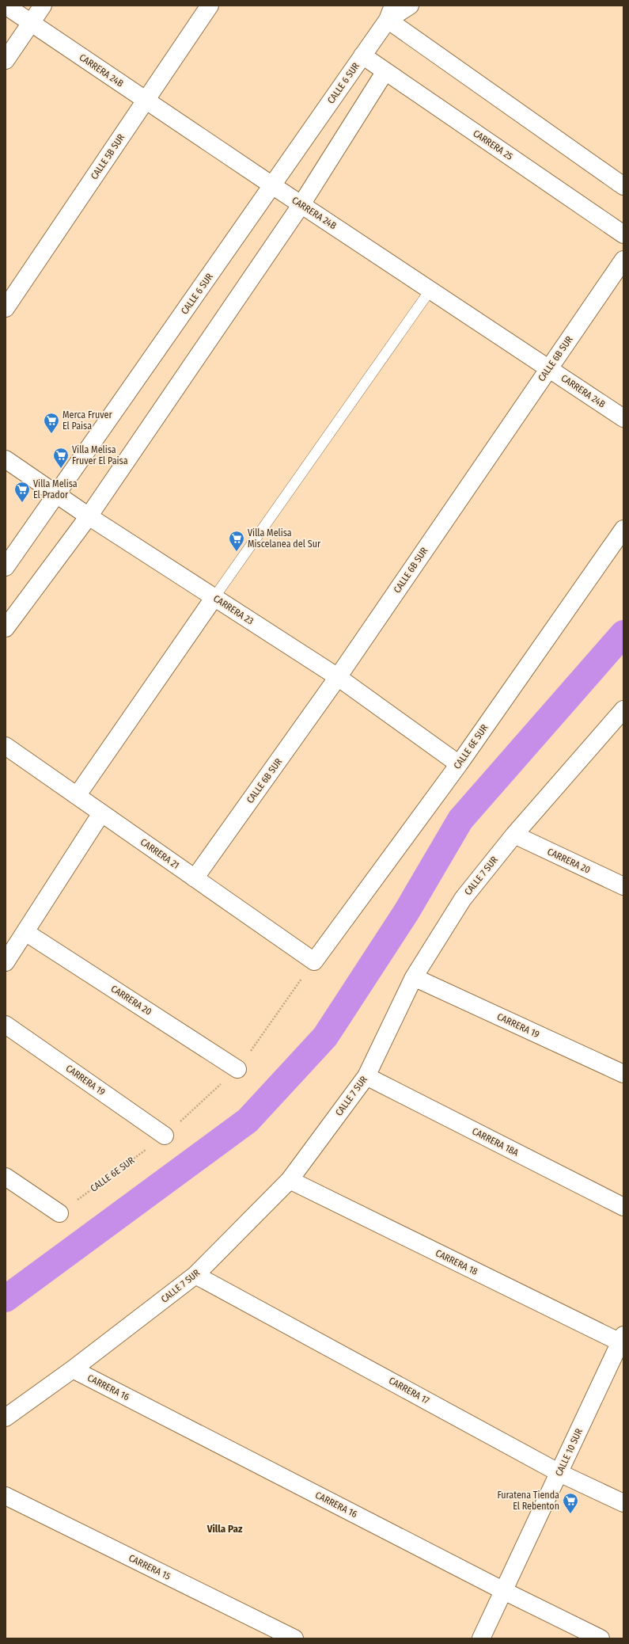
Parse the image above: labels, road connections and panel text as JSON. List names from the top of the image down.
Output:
{
  "streets": {
    "street": [
      "CARRERA 24B",
      "CALLE 6 SUR",
      "CARRERA 25",
      "CALLE 5B SUR",
      "CALLE 6B SUR",
      "CARRERA 23",
      "CALLE 6E SUR",
      "CARRERA 21",
      "CARRERA 20",
      "CALLE 7 SUR",
      "CARRERA 19",
      "CARRERA 18A",
      "CARRERA 18",
      "CARRERA 16",
      "CARRERA 17",
      "CALLE 10 SUR",
      "CARRERA 15"
    ]
  },
  "crossings": [
    ["CARRERA 24B", "CALLE 6 SUR"],
    ["CARRERA 24B", "CALLE 5B SUR"],
    ["CARRERA 24B", "CALLE 6B SUR"],
    ["CALLE 6 SUR", "CARRERA 25"],
    ["CALLE 6 SUR", "CARRERA 23"],
    ["CALLE 6B SUR", "CARRERA 23"],
    ["CALLE 6B SUR", "CARRERA 21"],
    ["CARRERA 23", "CALLE 6E SUR"],
    ["CALLE 6E SUR", "CARRERA 21"],
    ["CALLE 6E SUR", "CARRERA 19"],
    ["CARRERA 20", "CALLE 7 SUR"],
    ["CALLE 7 SUR", "CARRERA 19"],
    ["CALLE 7 SUR", "CARRERA 18A"],
    ["CALLE 7 SUR", "CARRERA 18"],
    ["CALLE 7 SUR", "CARRERA 16"],
    ["CALLE 7 SUR", "CARRERA 17"],
    ["CARRERA 18", "CALLE 10 SUR"],
    ["CARRERA 16", "CALLE 10 SUR"],
    ["CARRERA 17", "CALLE 10 SUR"]
  ],
  "districts": ["Villa Paz"],
  "places": {
    "supermarket": [
      "Merca Fruver El Paisa",
      "Villa Melisa Fruver El Paisa",
      "Villa Melisa El Prador",
      "Villa Melisa Miscelanea del Sur",
      "Furatena Tienda El Rebenton"
    ]
  }
}
